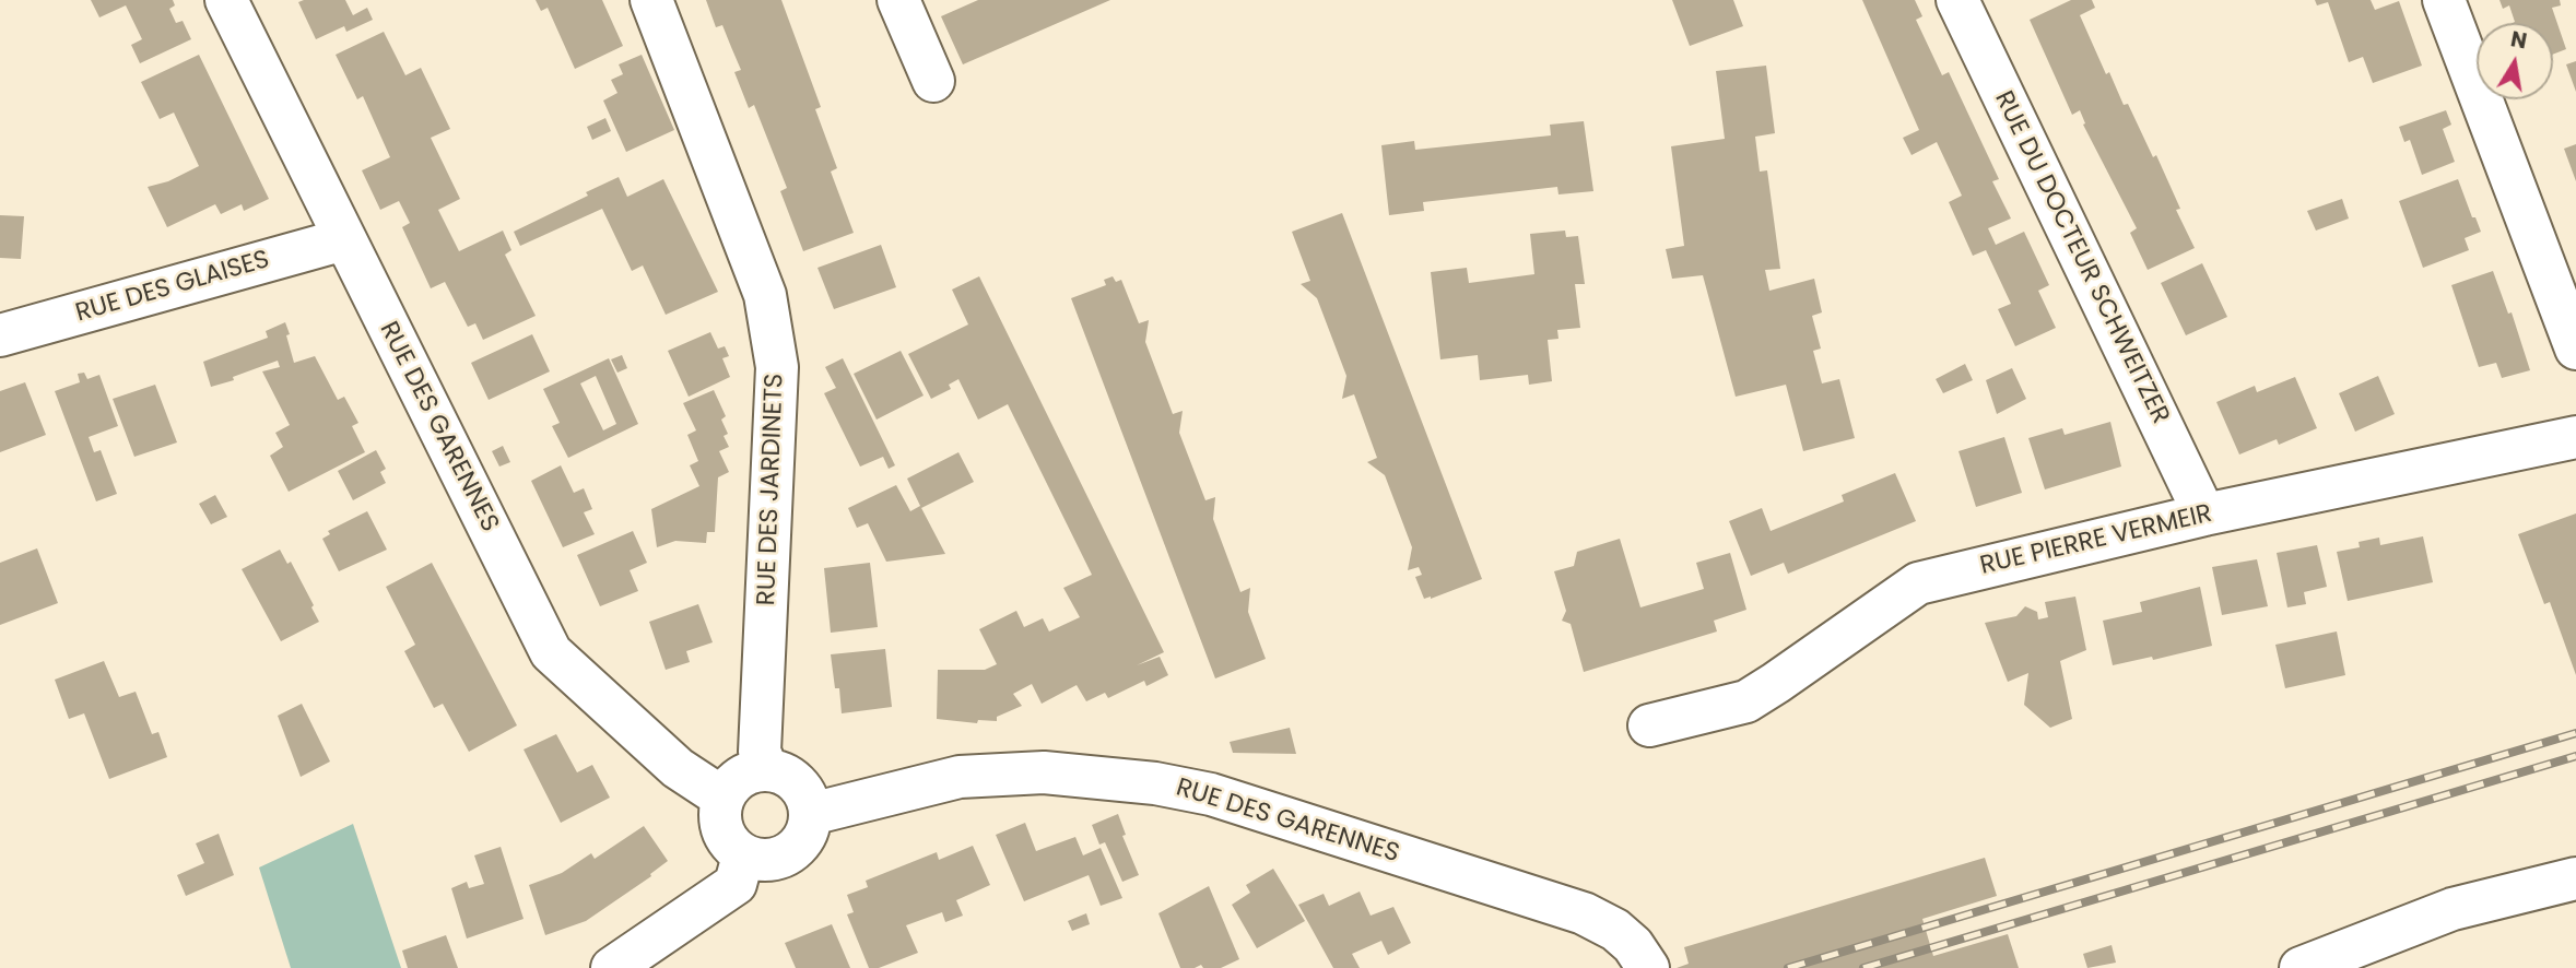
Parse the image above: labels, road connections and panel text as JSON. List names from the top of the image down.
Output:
{
  "streets": {
    "street": [
      "RUE DU DOCTEUR SCHWEITZER",
      "RUE DES GLAISES",
      "RUE DES GARENNES",
      "RUE DES JARDINETS",
      "RUE PIERRE VERMEIR"
    ]
  },
  "crossings": [
    ["RUE DU DOCTEUR SCHWEITZER", "RUE PIERRE VERMEIR"],
    ["RUE DES GLAISES", "RUE DES GARENNES"],
    ["RUE DES GARENNES", "RUE DES JARDINETS"]
  ],
  "north": "top"
}
